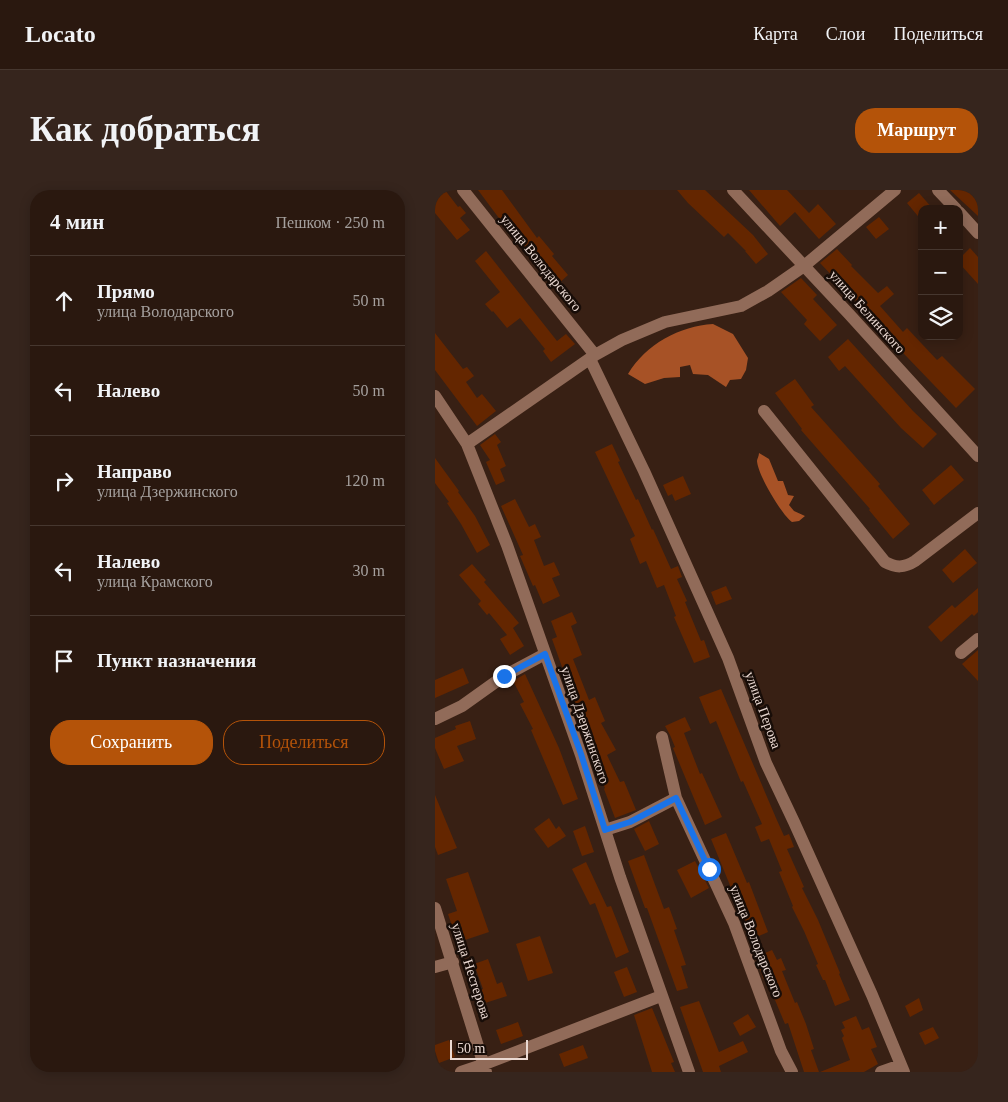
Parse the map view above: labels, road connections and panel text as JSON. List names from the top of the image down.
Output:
{
  "streets": {
    "street": [
      "улица Володарского",
      "улица Белинского",
      "улица Перова",
      "улица Дзержинского",
      "улица Нестерова"
    ]
  },
  "crossings": [
    ["улица Володарского", "улица Перова"]
  ],
  "scale_bar": "50 m",
  "page": {
    "header": "Locato",
    "nav": ["Карта", "Слои", "Поделиться"],
    "buttons": [
      "Маршрут",
      ["Сохранить", "Поделиться"]
    ],
    "title": "Как добраться",
    "heading": ["4 мин", "Пешком · 250 m"],
    "map_buttons": ["+", "−"],
    "list": [
      ["Прямо", "улица Володарского", "50 m"],
      ["Налево", "50 m"],
      ["Направо", "улица Дзержинского", "120 m"],
      ["Налево", "улица Крамского", "30 m"],
      "Пункт назначения"
    ],
    "scale": "50 m"
  }
}
